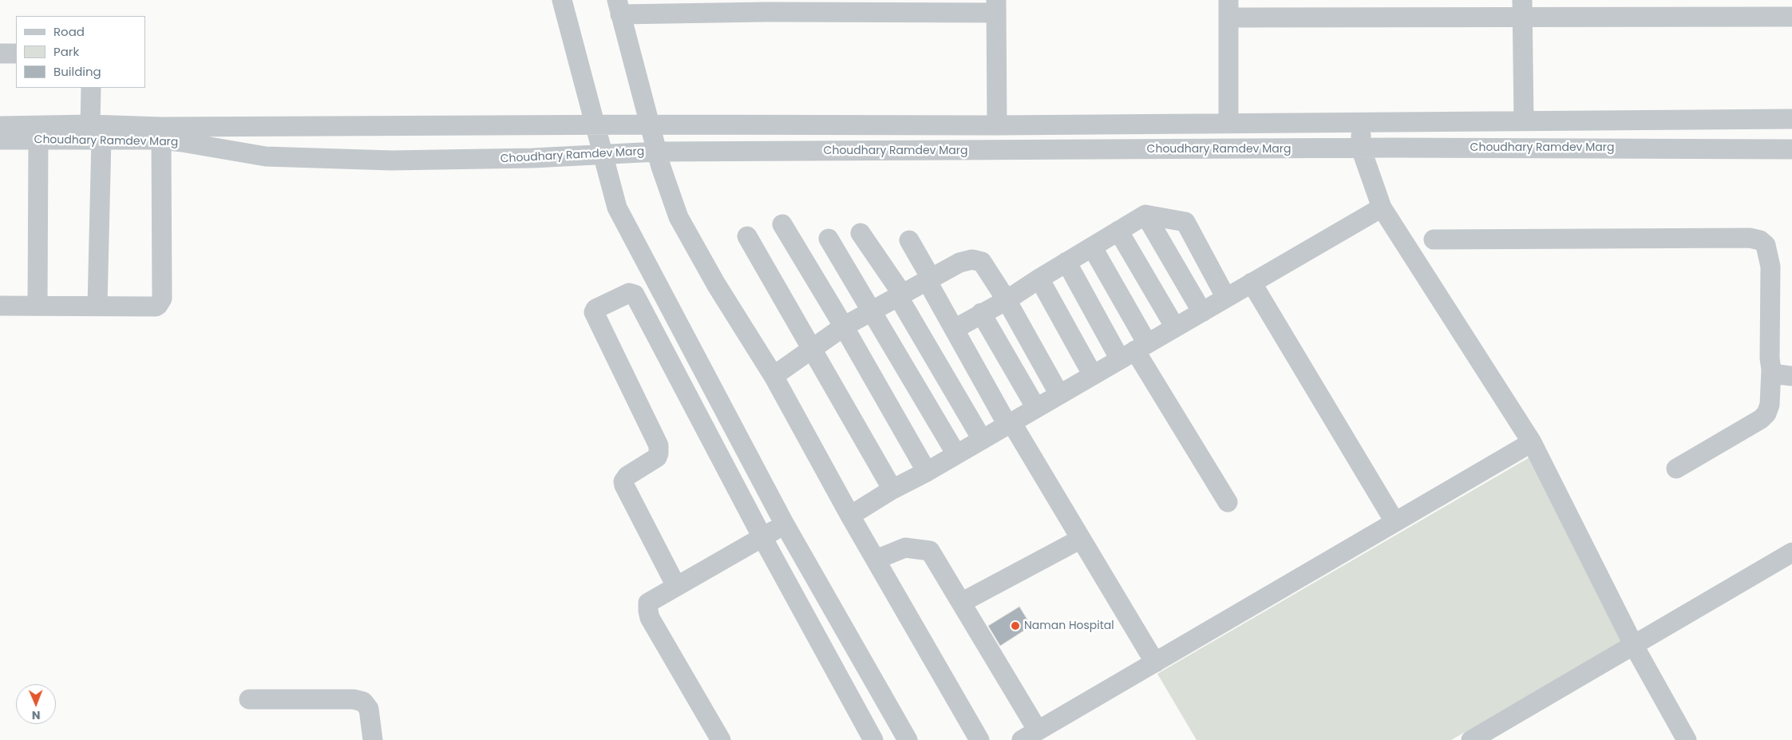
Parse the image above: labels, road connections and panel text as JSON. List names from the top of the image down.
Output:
{
  "streets": {
    "street": ["Choudhary Ramdev Marg"]
  },
  "places": ["Naman Hospital"],
  "legend": ["Road", "Park", "Building"],
  "north": "bottom"
}
